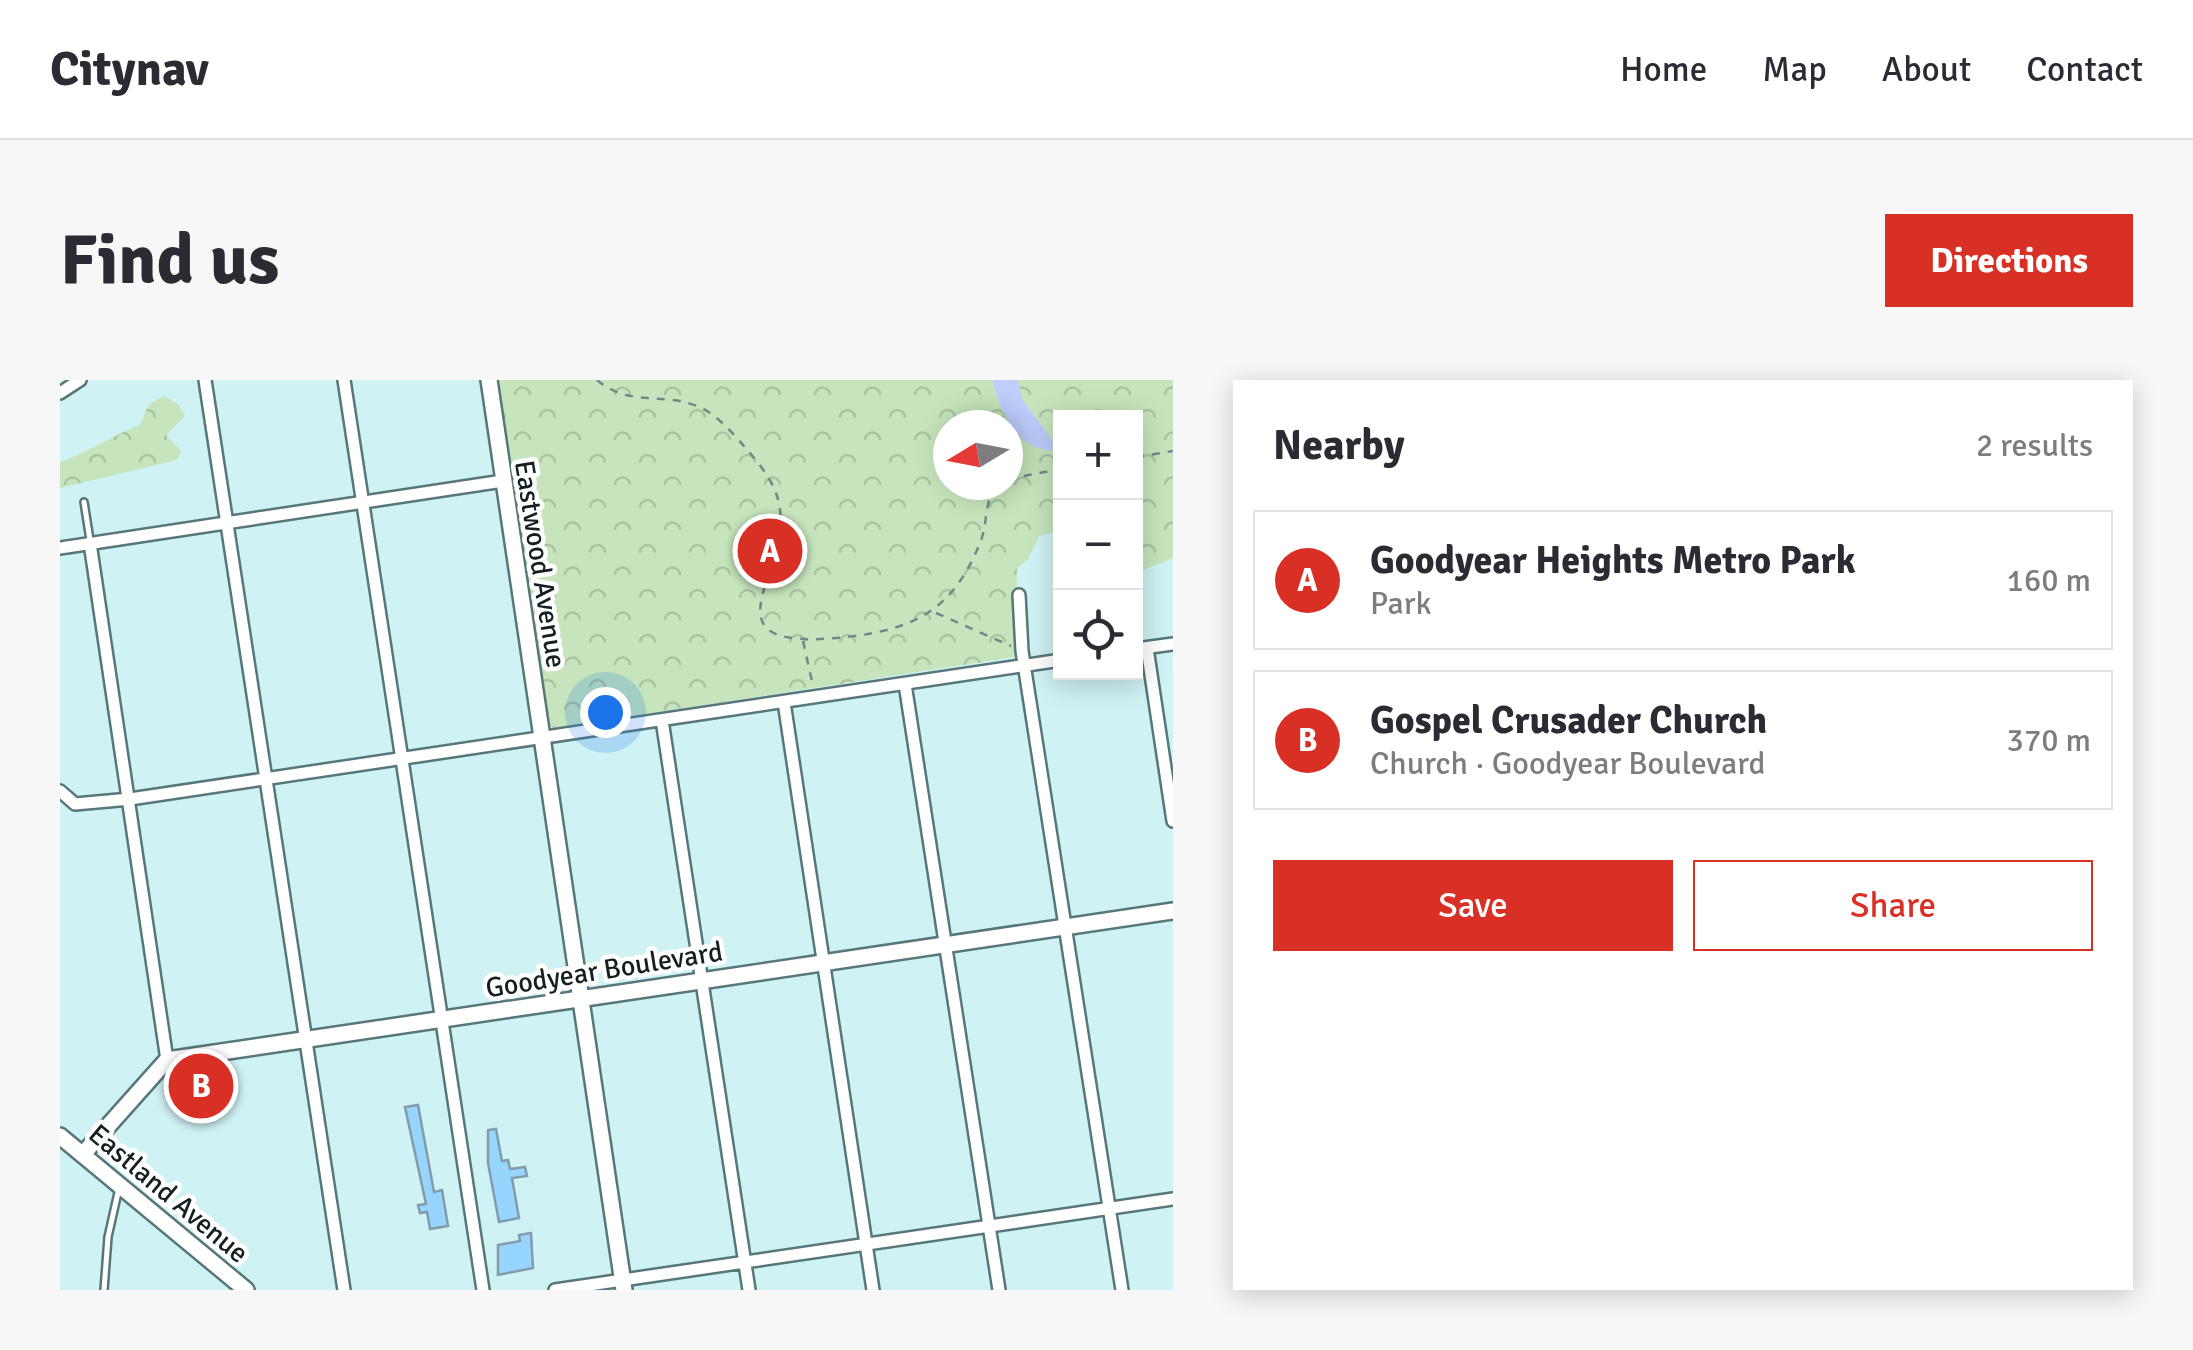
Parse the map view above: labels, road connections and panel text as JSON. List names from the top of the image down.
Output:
{
  "streets": {
    "street": ["Eastwood Avenue", "Goodyear Boulevard", "Eastland Avenue"]
  },
  "crossings": [
    ["Eastwood Avenue", "Goodyear Boulevard"]
  ],
  "north": "left",
  "page": {
    "header": "Citynav",
    "nav": [
      "Home",
      "Map",
      "About",
      "Contact"
    ],
    "buttons": [
      "Directions",
      ["Save", "Share"]
    ],
    "title": "Find us",
    "heading": ["Nearby", "2 results"],
    "map_buttons": ["+", "−"],
    "list": [
      {
        "mark": "A",
        "name": "Goodyear Heights Metro Park",
        "note": "Park",
        "value": "160 m"
      },
      {
        "mark": "B",
        "name": "Gospel Crusader Church",
        "note": "Church · Goodyear Boulevard",
        "value": "370 m"
      }
    ],
    "pins": ["A", "B"]
  }
}
